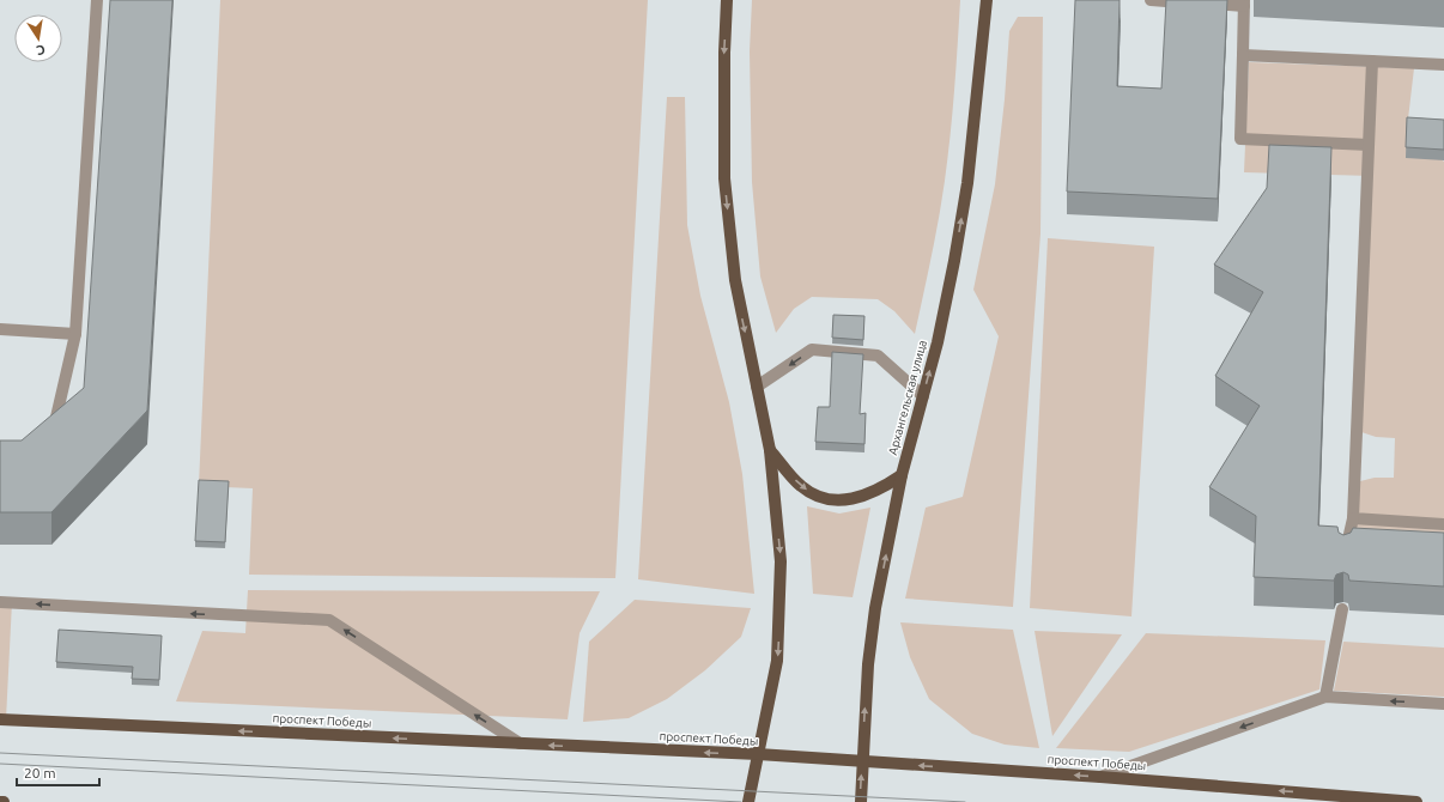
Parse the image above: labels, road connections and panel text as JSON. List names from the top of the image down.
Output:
{
  "streets": {
    "main road": ["Архангельская улица", "проспект Победы"]
  },
  "crossings": [
    ["Архангельская улица", "проспект Победы"]
  ],
  "one_way": ["проспект Победы"],
  "scale_bar": "20 m",
  "north": "bottom"
}
